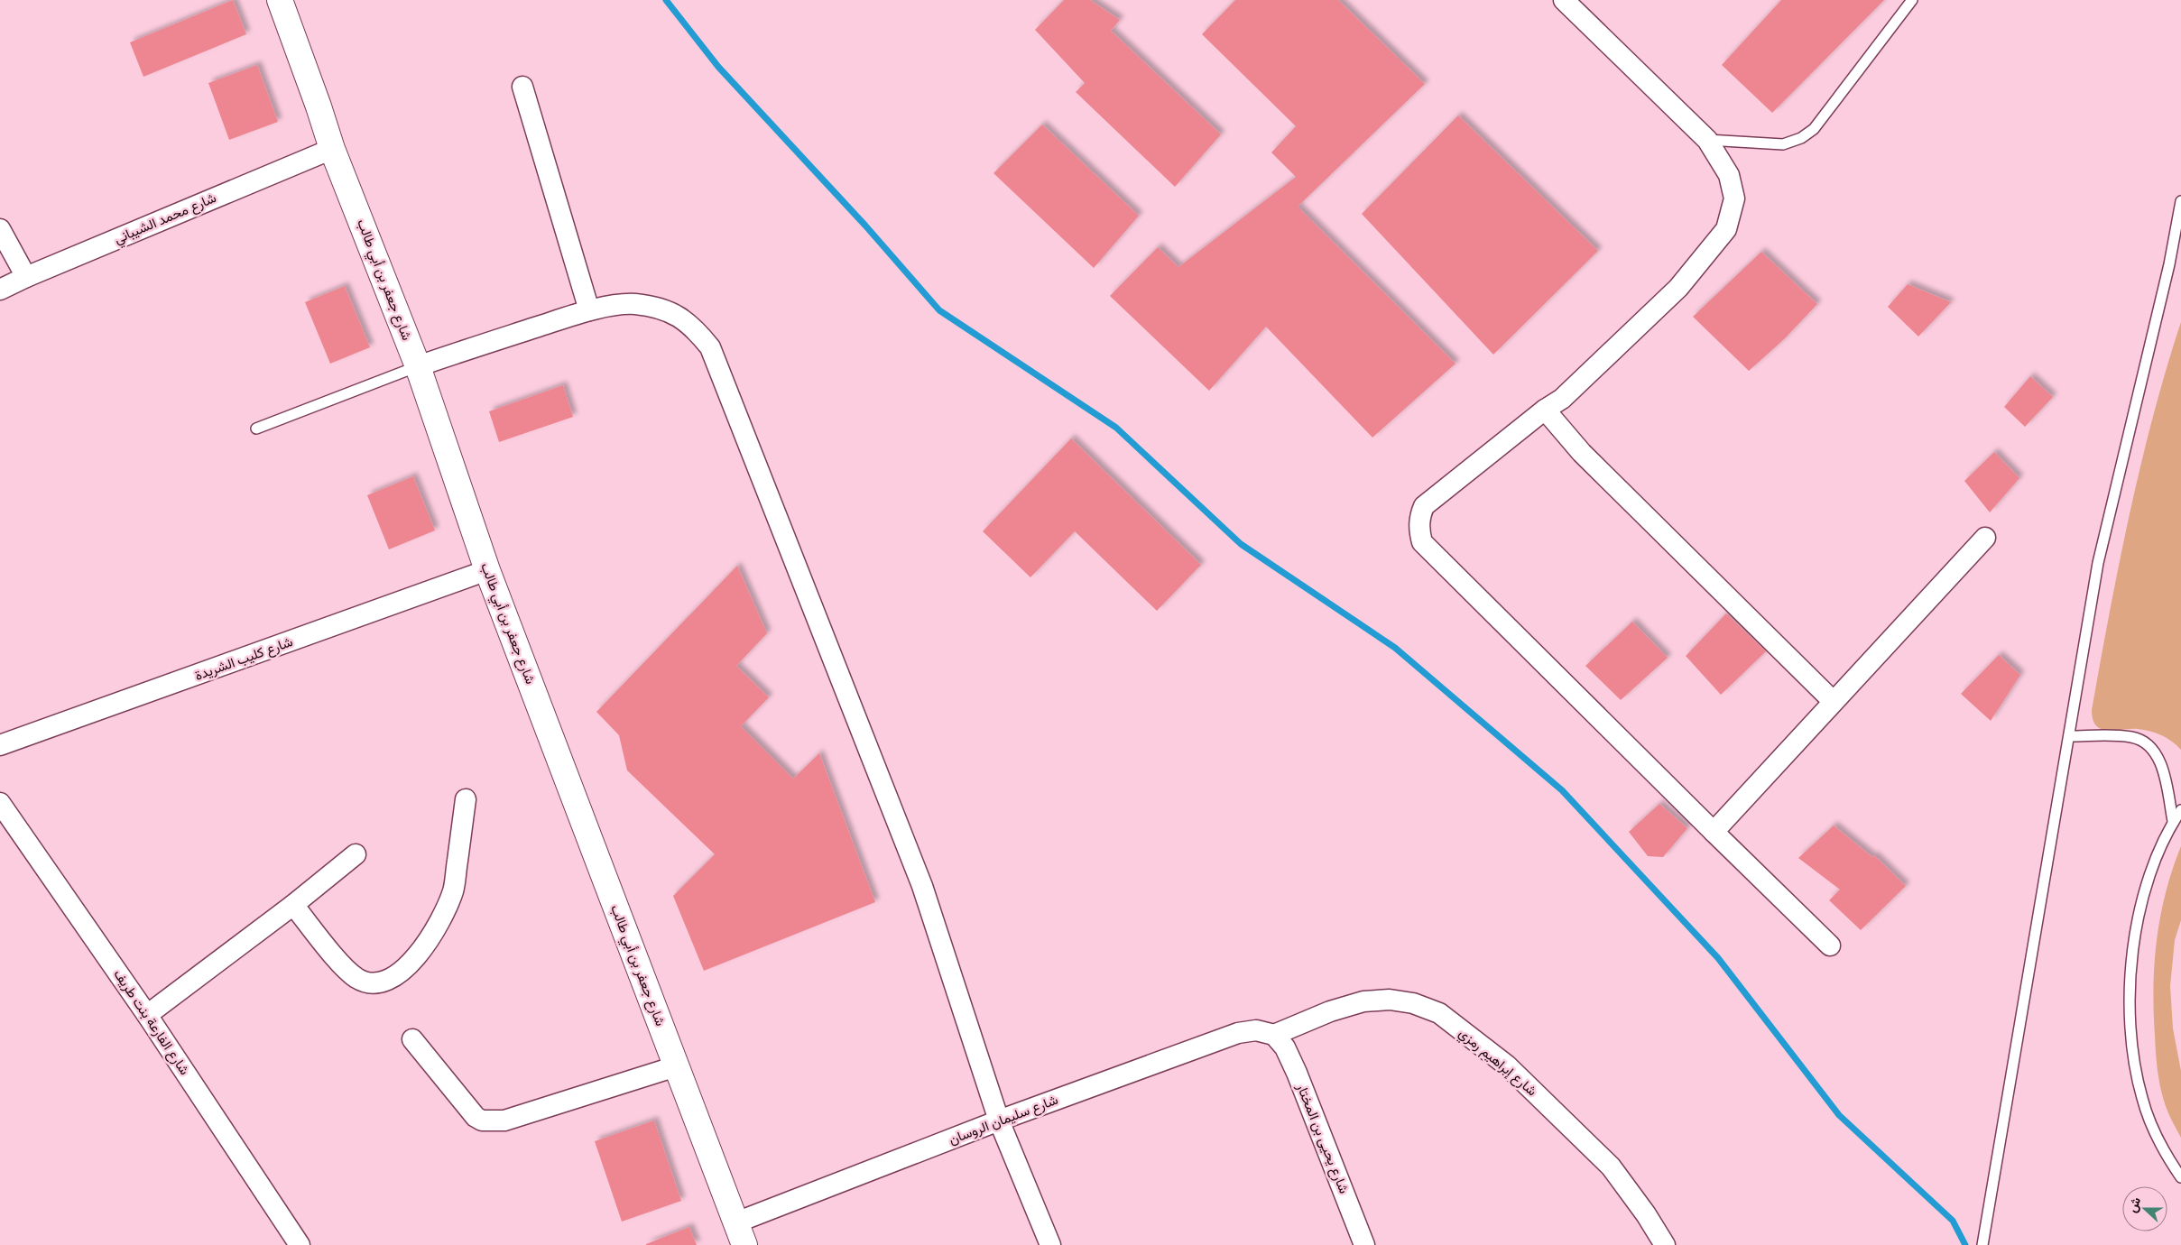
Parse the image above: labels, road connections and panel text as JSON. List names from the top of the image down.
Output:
{
  "streets": {
    "street": [
      "شارع محمد الشيباني",
      "شارع جعفر بن أبي طالب",
      "شارع كليب الشريدة",
      "شارع الفارعة بنت طريف",
      "شارع إبراهيم رمزي",
      "شارع سليمان الروسان",
      "شارع يحيى بن المختار"
    ]
  },
  "crossings": [
    ["شارع محمد الشيباني", "شارع جعفر بن أبي طالب"],
    ["شارع جعفر بن أبي طالب", "شارع كليب الشريدة"],
    ["شارع جعفر بن أبي طالب", "شارع سليمان الروسان"],
    ["شارع إبراهيم رمزي", "شارع سليمان الروسان"],
    ["شارع إبراهيم رمزي", "شارع يحيى بن المختار"],
    ["شارع سليمان الروسان", "شارع يحيى بن المختار"]
  ],
  "north": "left"
}
